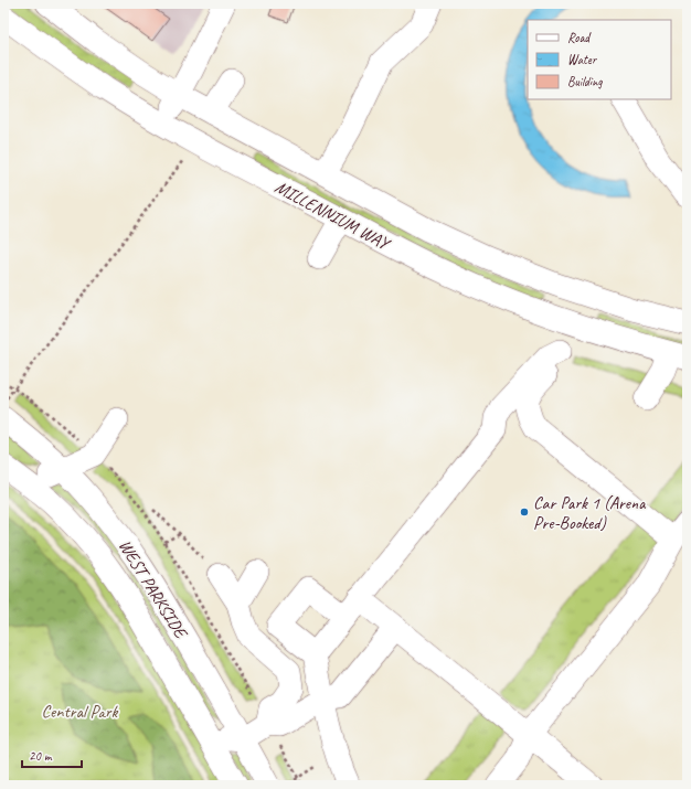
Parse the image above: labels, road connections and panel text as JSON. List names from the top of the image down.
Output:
{
  "streets": {
    "street": ["MILLENNIUM WAY", "WEST PARKSIDE"]
  },
  "parks": ["Central Park"],
  "places": ["Car Park 1 (Arena Pre-Booked)"],
  "legend": ["Road", "Water", "Building"],
  "scale_bar": "20 m"
}
